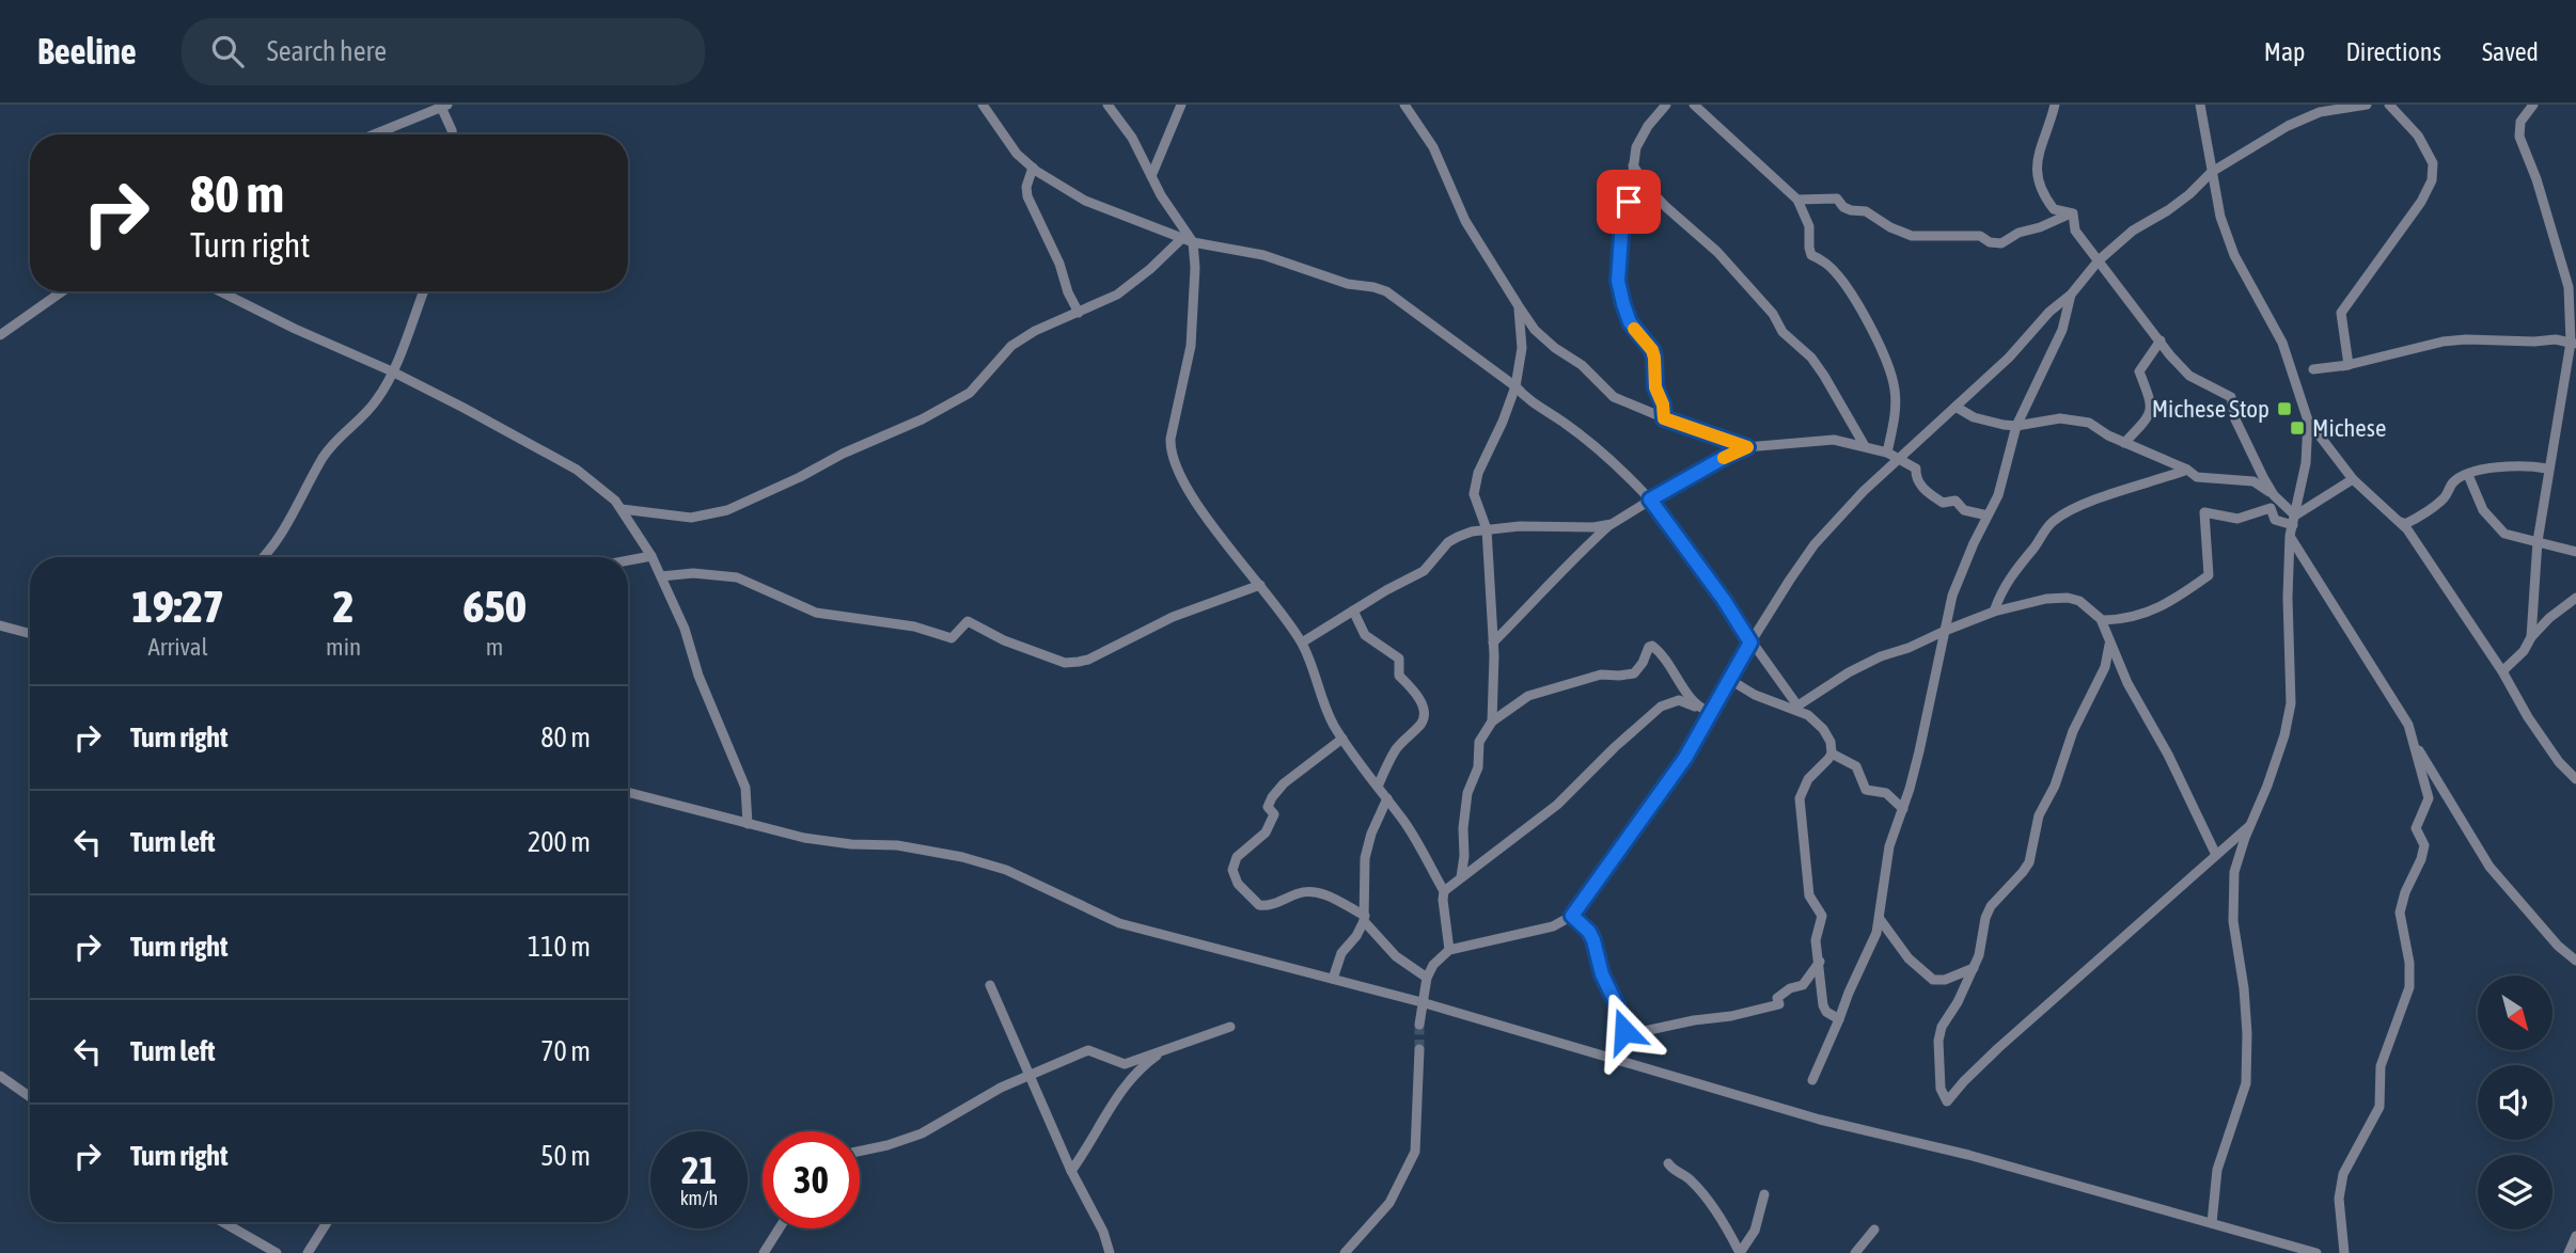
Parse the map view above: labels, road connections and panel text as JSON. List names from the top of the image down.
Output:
{
  "places": {
    "transit": ["Michese Stop", "Michese"]
  },
  "north": "bottom right",
  "page": {
    "header": "Beeline",
    "search": "Search here",
    "nav": ["Map", "Directions", "Saved"],
    "turn": ["80 m", "Turn right"],
    "eta": [
      "19:27",
      "Arrival",
      "2",
      "min",
      "650",
      "m"
    ],
    "list": [
      {
        "name": "Turn right",
        "value": "80 m"
      },
      {
        "name": "Turn left",
        "value": "200 m"
      },
      {
        "name": "Turn right",
        "value": "110 m"
      },
      {
        "name": "Turn left",
        "value": "70 m"
      },
      {
        "name": "Turn right",
        "value": "50 m"
      }
    ],
    "speed": "21 km/h",
    "limit": "30"
  }
}
